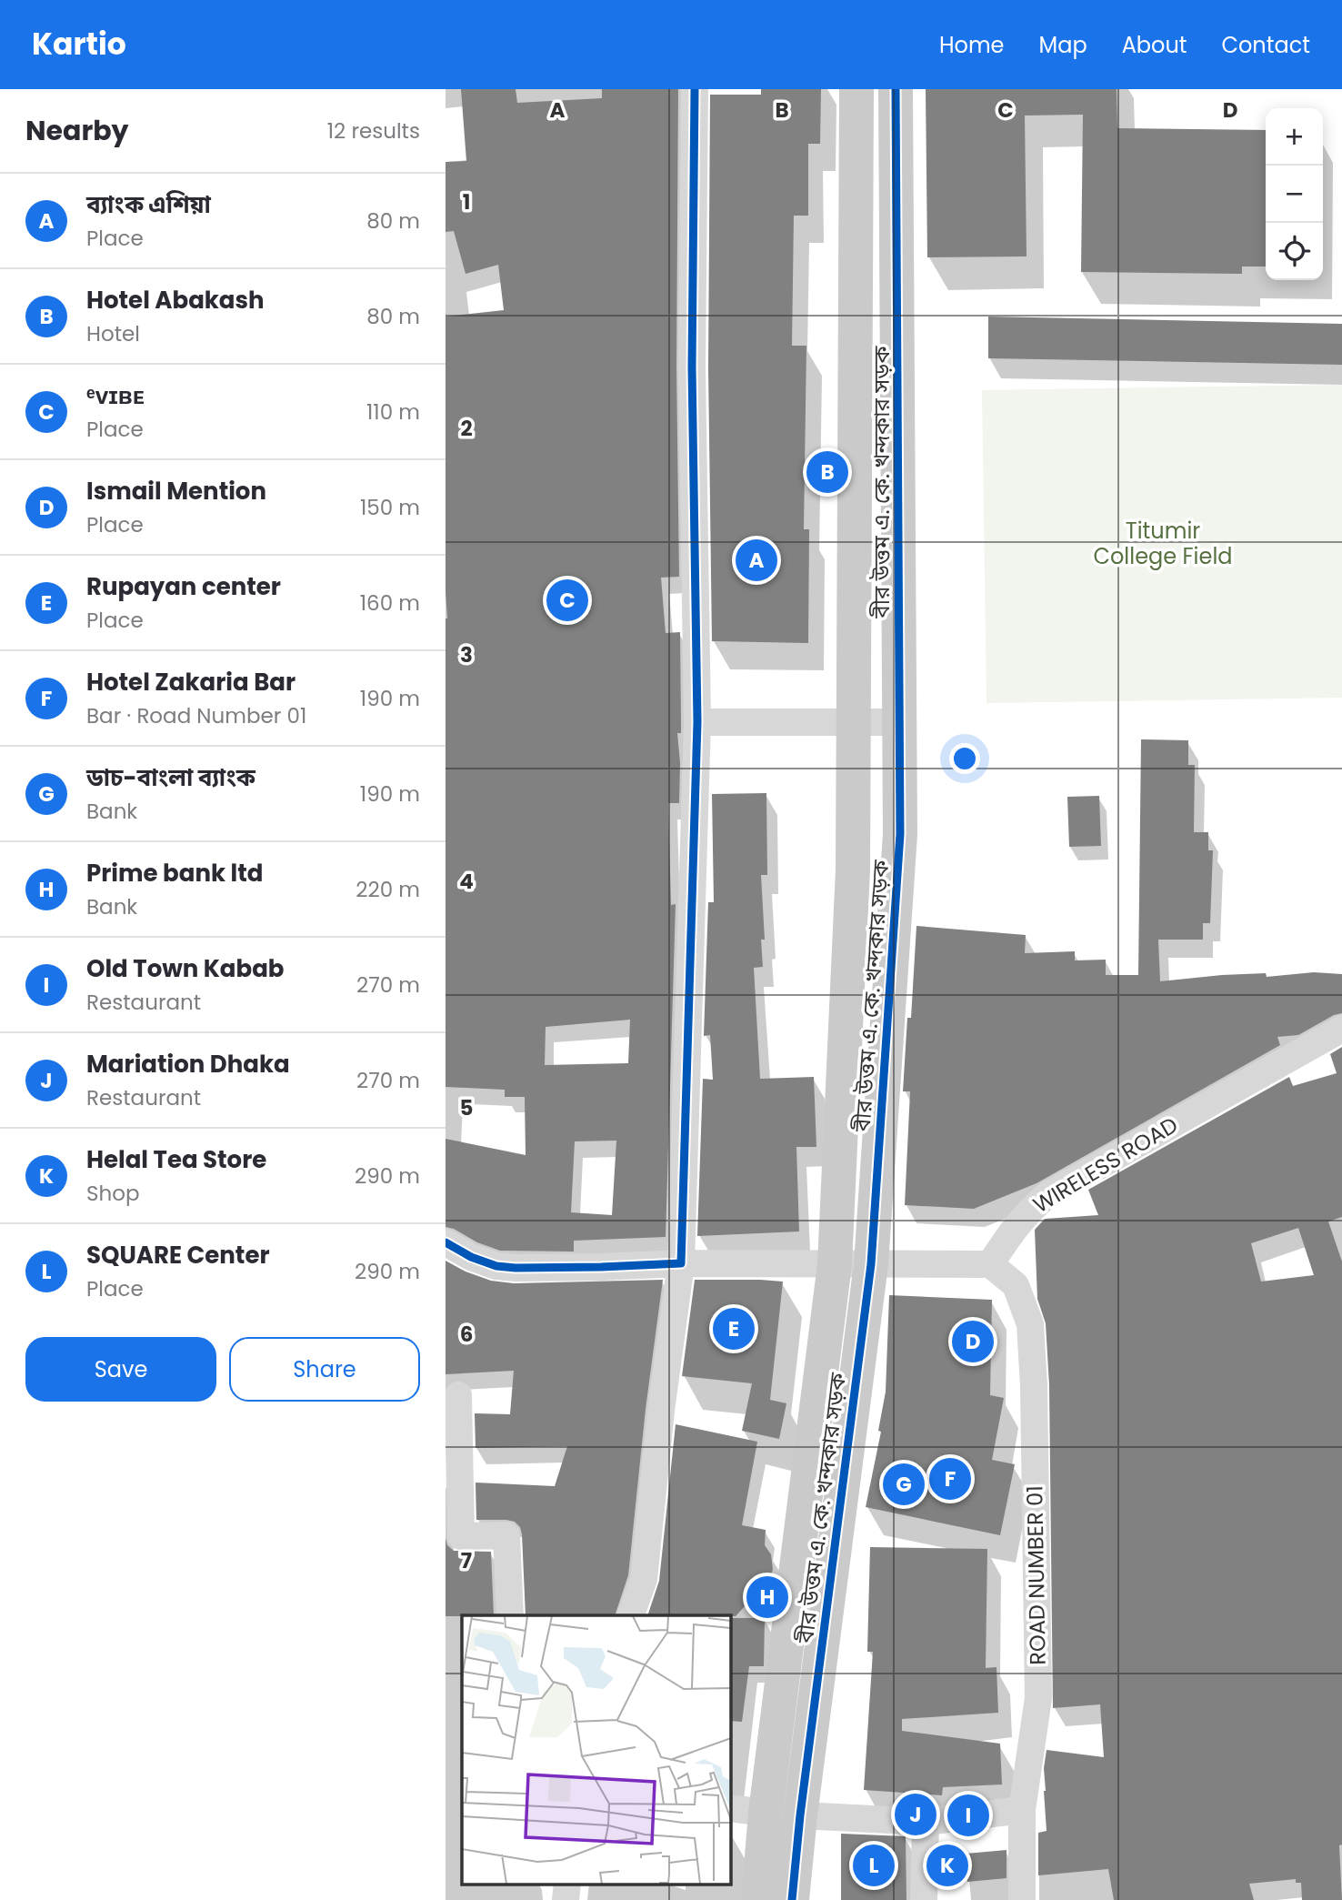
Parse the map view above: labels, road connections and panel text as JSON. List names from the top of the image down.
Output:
{
  "streets": {
    "main road": ["বীর উত্তম এ. কে. খন্দকার সড়ক"],
    "street": ["WIRELESS ROAD", "ROAD NUMBER 01"]
  },
  "crossings": [
    ["WIRELESS ROAD", "ROAD NUMBER 01"]
  ],
  "parks": ["Titumir College Field"],
  "page": {
    "header": "Kartio",
    "nav": [
      "Home",
      "Map",
      "About",
      "Contact"
    ],
    "heading": ["Nearby", "12 results"],
    "map_buttons": ["+", "−"],
    "list": [
      {
        "mark": "A",
        "name": "ব্যাংক এশিয়া",
        "note": "Place",
        "value": "80 m"
      },
      {
        "mark": "B",
        "name": "Hotel Abakash",
        "note": "Hotel",
        "value": "80 m"
      },
      {
        "mark": "C",
        "name": "ᵉᴠɪʙᴇ",
        "note": "Place",
        "value": "110 m"
      },
      {
        "mark": "D",
        "name": "Ismail Mention",
        "note": "Place",
        "value": "150 m"
      },
      {
        "mark": "E",
        "name": "Rupayan center",
        "note": "Place",
        "value": "160 m"
      },
      {
        "mark": "F",
        "name": "Hotel Zakaria Bar",
        "note": "Bar · Road Number 01",
        "value": "190 m"
      },
      {
        "mark": "G",
        "name": "ডাচ-বাংলা ব্যাংক",
        "note": "Bank",
        "value": "190 m"
      },
      {
        "mark": "H",
        "name": "Prime bank ltd",
        "note": "Bank",
        "value": "220 m"
      },
      {
        "mark": "I",
        "name": "Old Town Kabab",
        "note": "Restaurant",
        "value": "270 m"
      },
      {
        "mark": "J",
        "name": "Mariation Dhaka",
        "note": "Restaurant",
        "value": "270 m"
      },
      {
        "mark": "K",
        "name": "Helal Tea Store",
        "note": "Shop",
        "value": "290 m"
      },
      {
        "mark": "L",
        "name": "SQUARE Center",
        "note": "Place",
        "value": "290 m"
      }
    ],
    "pins": [
      "B",
      "A",
      "C",
      "E",
      "D",
      "F",
      "G",
      "H",
      "J",
      "I",
      "K",
      "L"
    ],
    "buttons": ["Save", "Share"]
  },
  "grid": {
    "columns": [
      "A",
      "B",
      "C",
      "D"
    ],
    "rows": [
      "1",
      "2",
      "3",
      "4",
      "5",
      "6",
      "7"
    ]
  }
}
